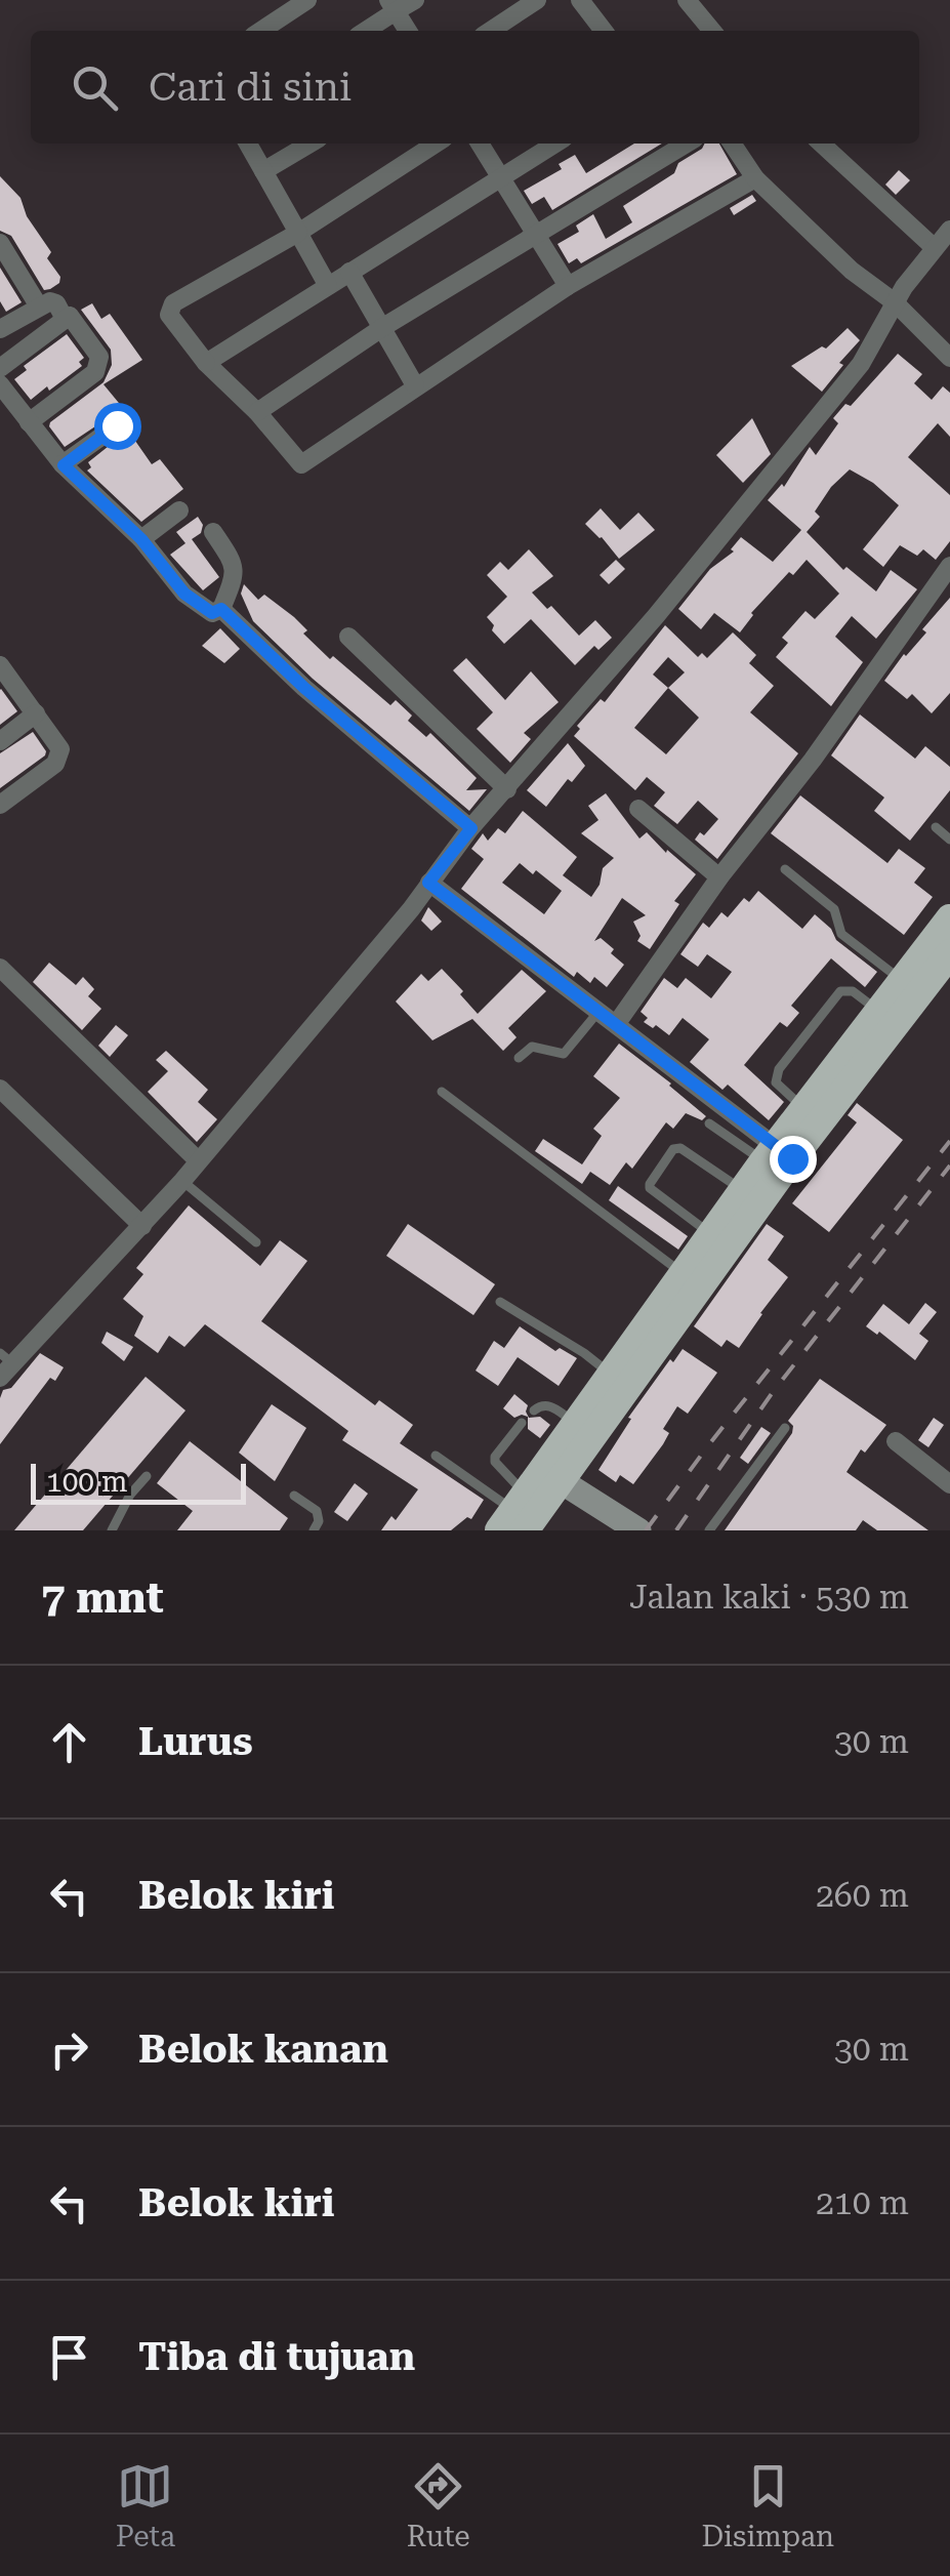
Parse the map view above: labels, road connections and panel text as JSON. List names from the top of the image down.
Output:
{
  "scale_bar": "100 m",
  "page": {
    "search": "Cari di sini",
    "scale": "100 m",
    "heading": ["7 mnt", "Jalan kaki · 530 m"],
    "list": [
      ["Lurus", "30 m"],
      ["Belok kiri", "260 m"],
      ["Belok kanan", "30 m"],
      ["Belok kiri", "210 m"],
      "Tiba di tujuan"
    ],
    "nav": ["Peta", "Rute", "Disimpan"]
  }
}
